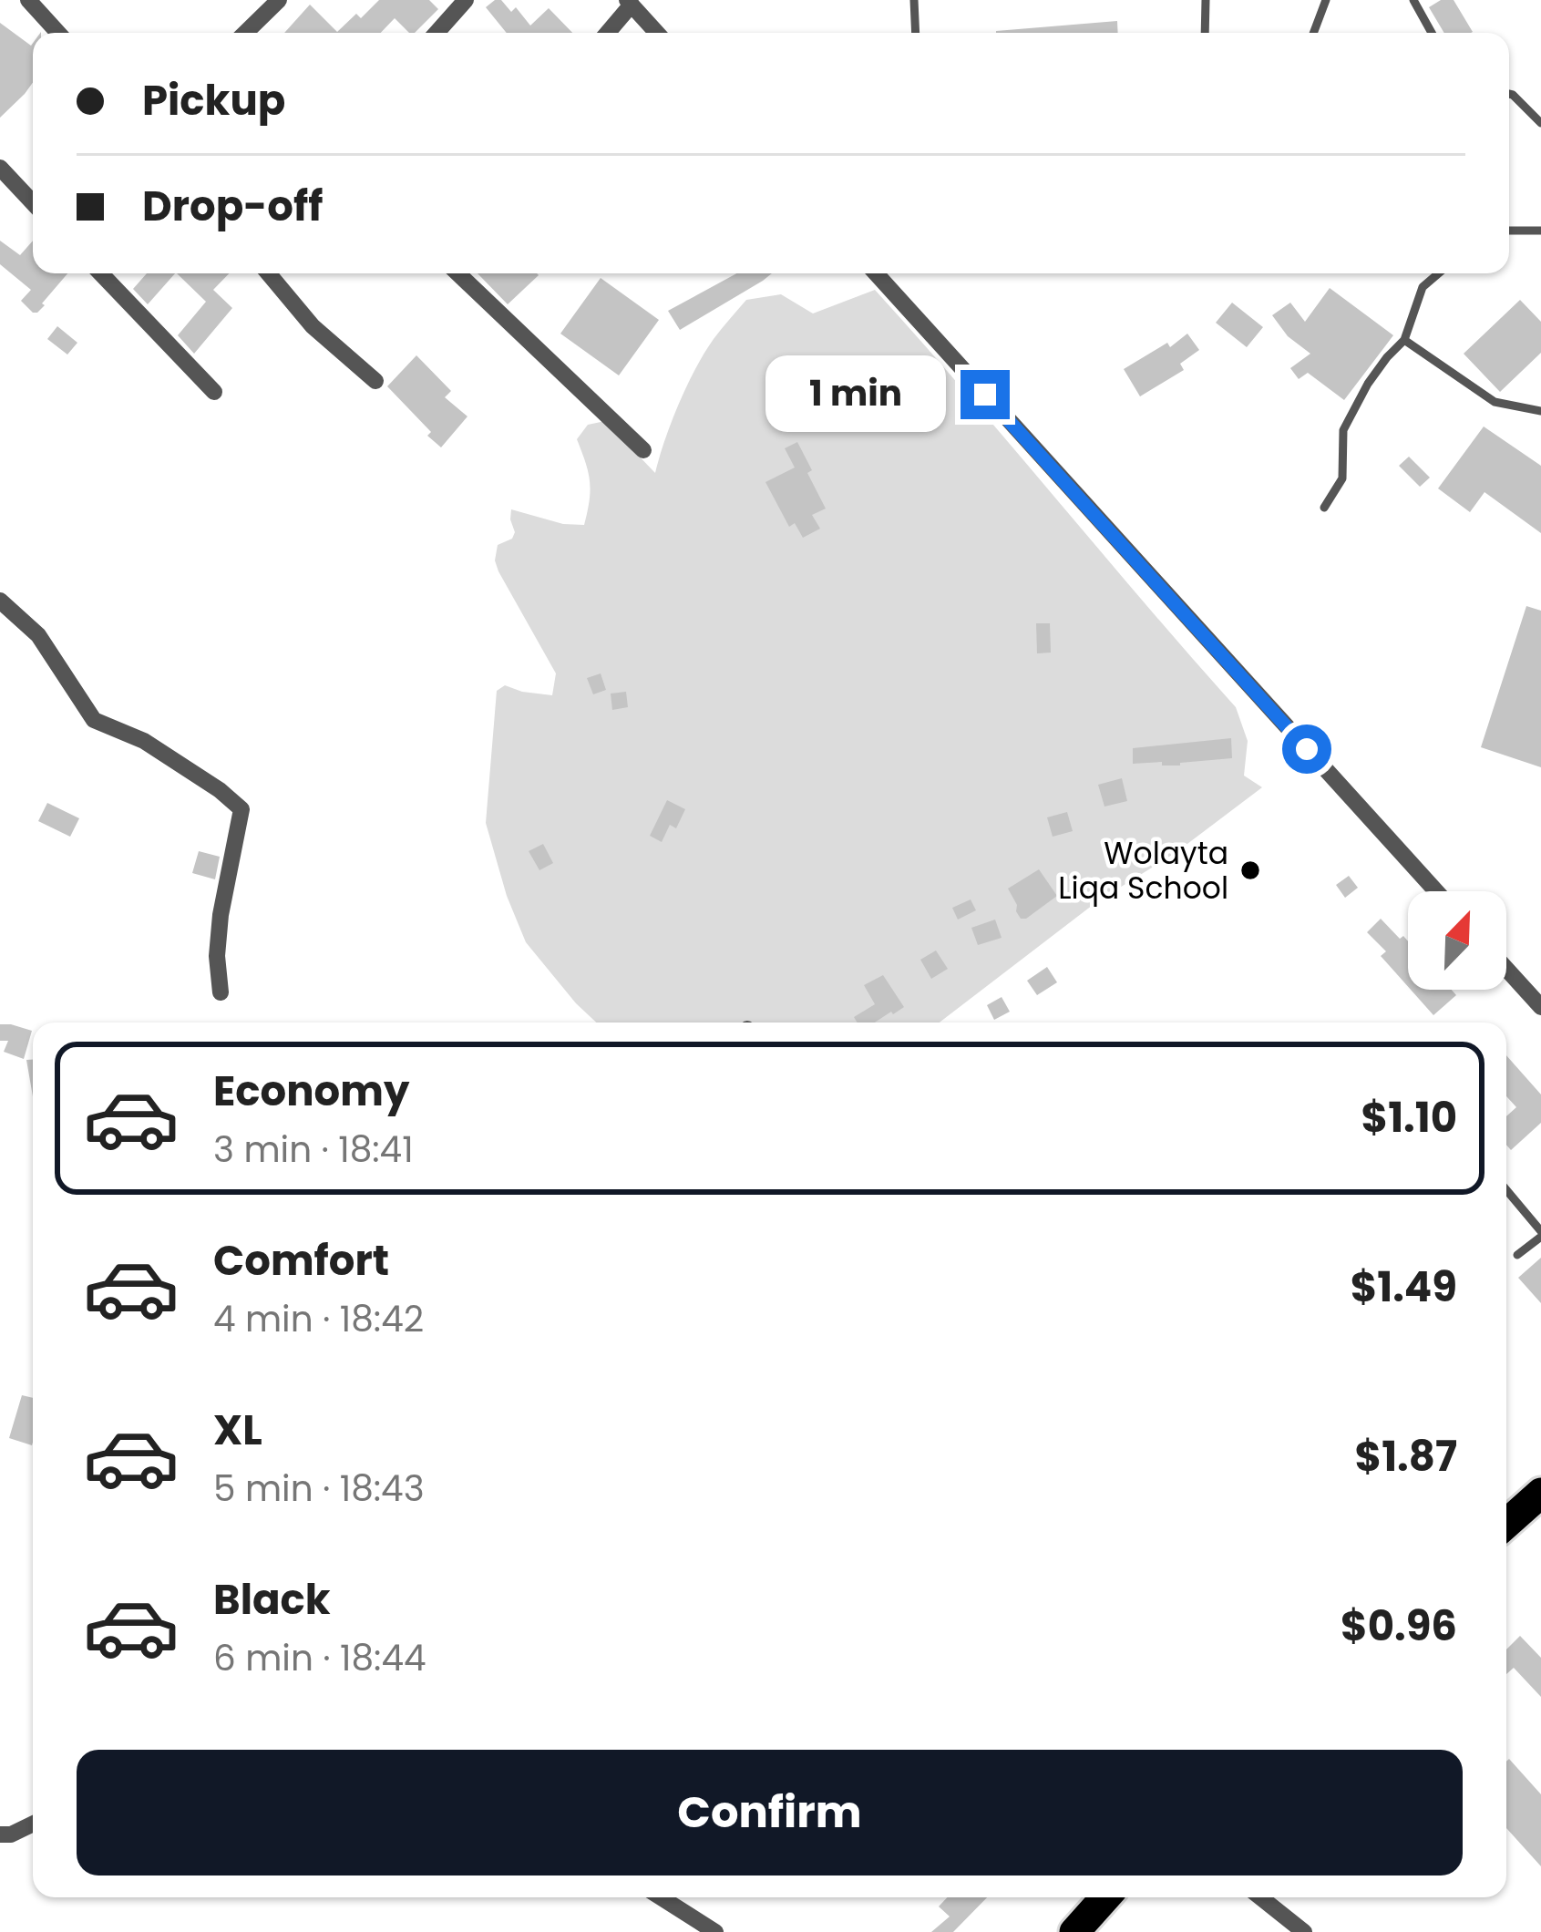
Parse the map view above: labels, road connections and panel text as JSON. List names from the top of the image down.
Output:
{
  "places": ["Wolayta Liqa School"],
  "north": "top right",
  "page": {
    "banner": ["Pickup", "Drop-off"],
    "bubble": "1 min",
    "list": [
      {
        "name": "Economy",
        "note": "3 min · 18:41",
        "value": "$1.10"
      },
      {
        "name": "Comfort",
        "note": "4 min · 18:42",
        "value": "$1.49"
      },
      {
        "name": "XL",
        "note": "5 min · 18:43",
        "value": "$1.87"
      },
      {
        "name": "Black",
        "note": "6 min · 18:44",
        "value": "$0.96"
      }
    ],
    "buttons": "Confirm"
  }
}
